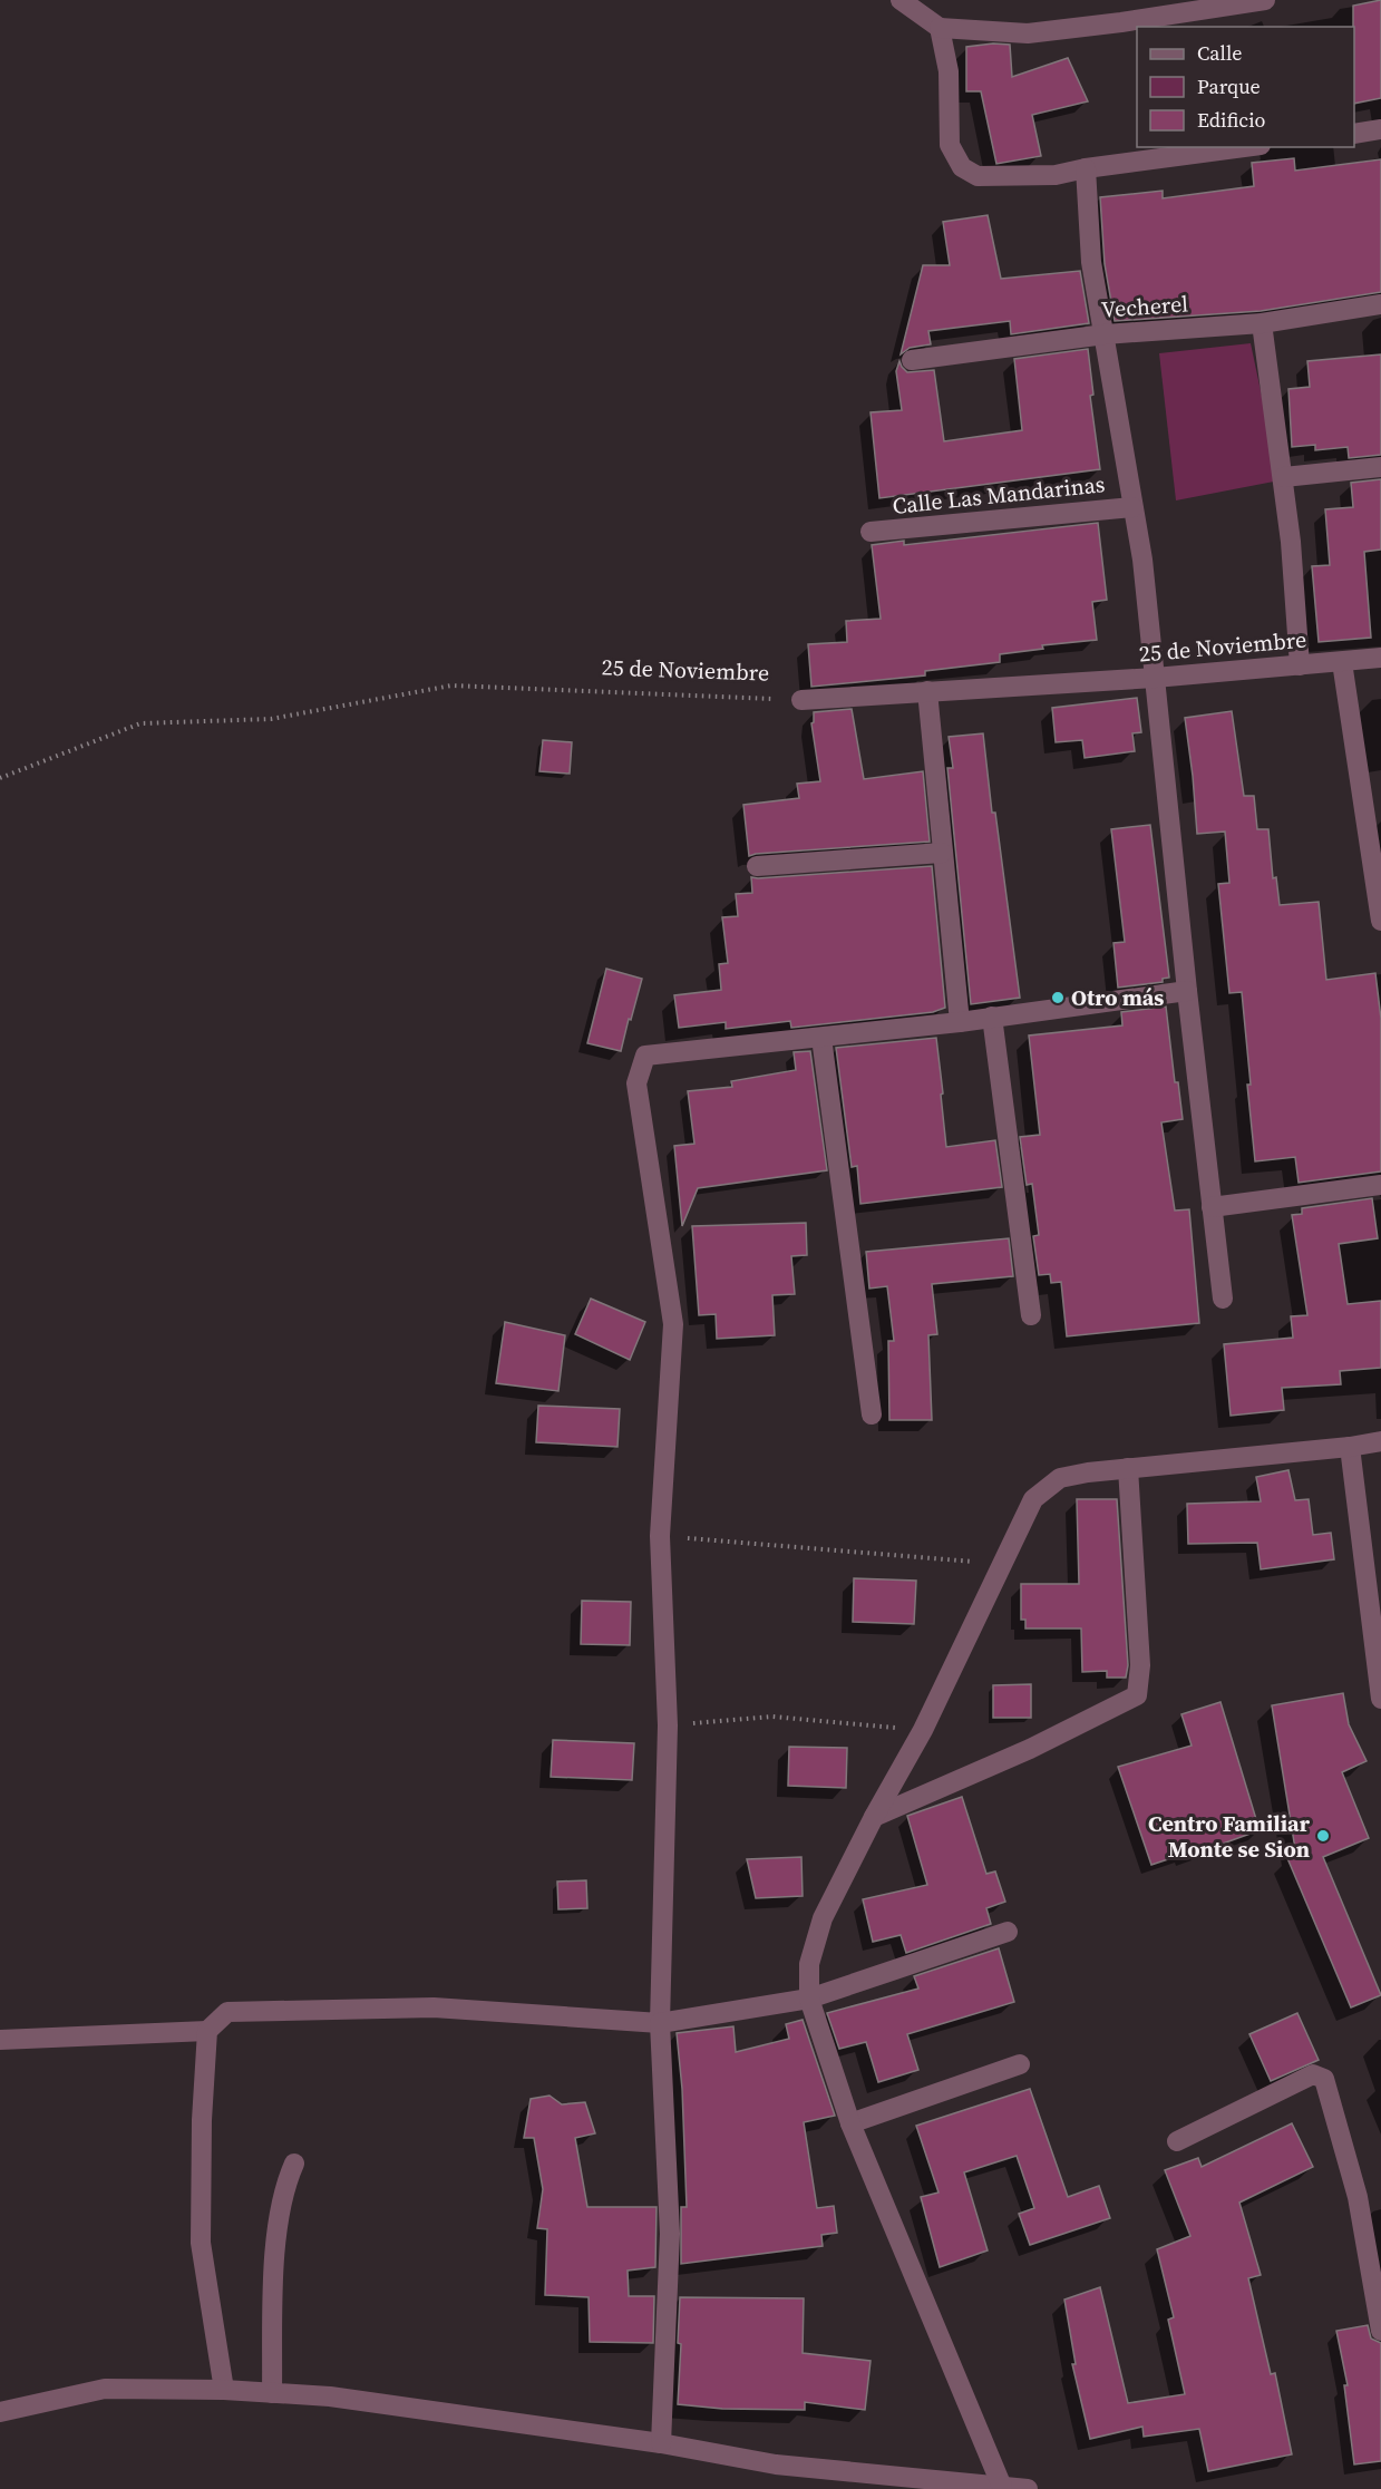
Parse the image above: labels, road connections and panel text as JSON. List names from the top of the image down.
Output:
{
  "streets": {
    "street": ["Vecherel", "Calle Las Mandarinas", "25 de Noviembre"]
  },
  "places": ["Otro más", "Centro Familiar Monte se Sion"],
  "legend": ["Calle", "Parque", "Edificio"]
}
